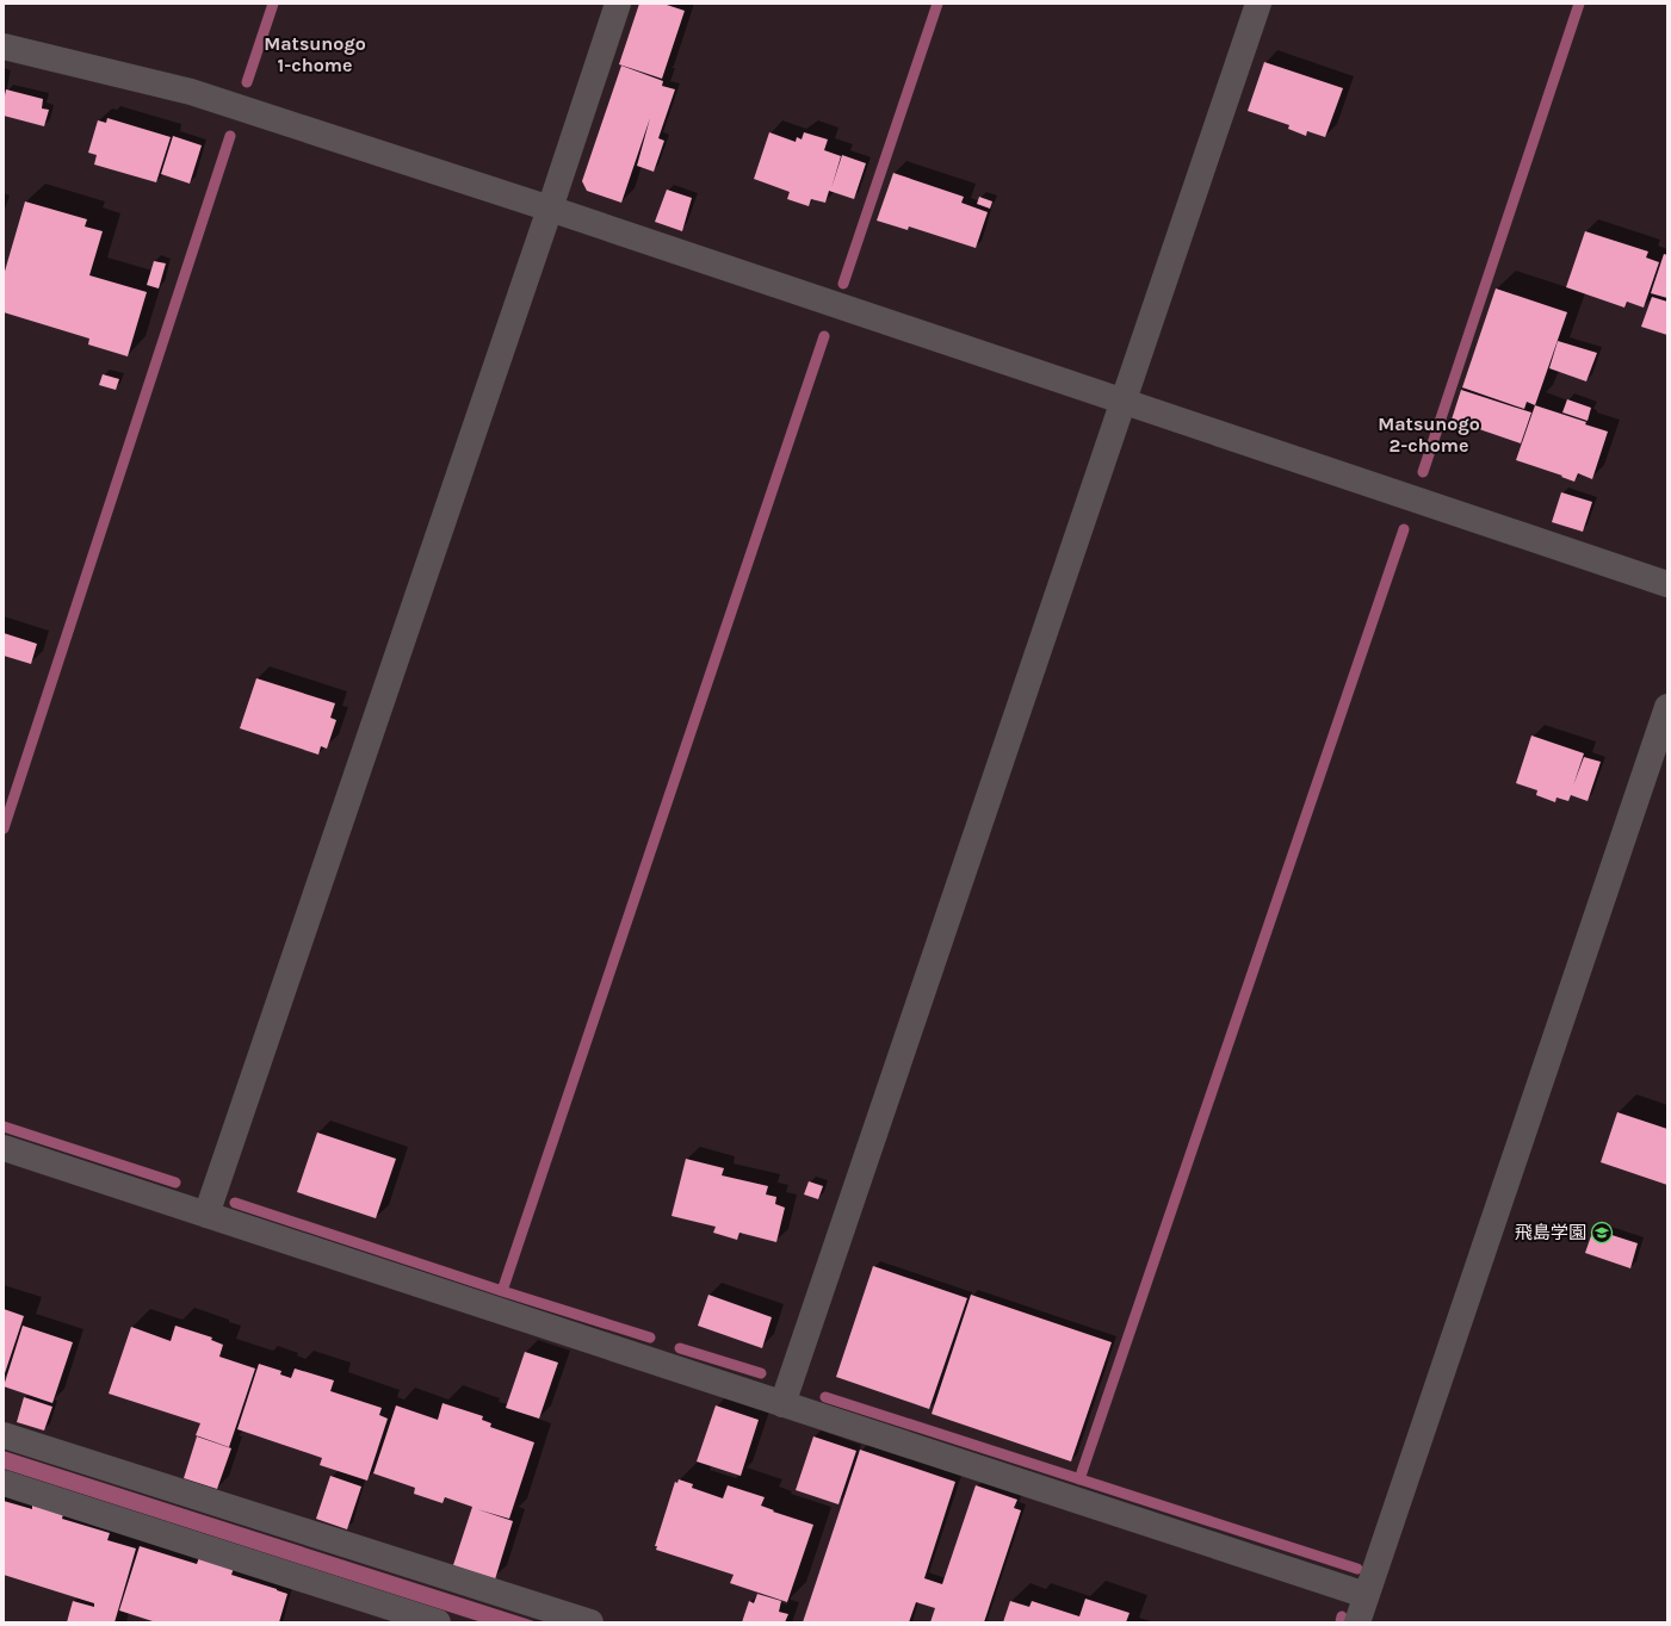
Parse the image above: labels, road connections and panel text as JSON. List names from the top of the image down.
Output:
{
  "districts": ["Matsunogo 1-chome", "Matsunogo 2-chome"],
  "places": {
    "school or university": ["飛島学園"]
  }
}
